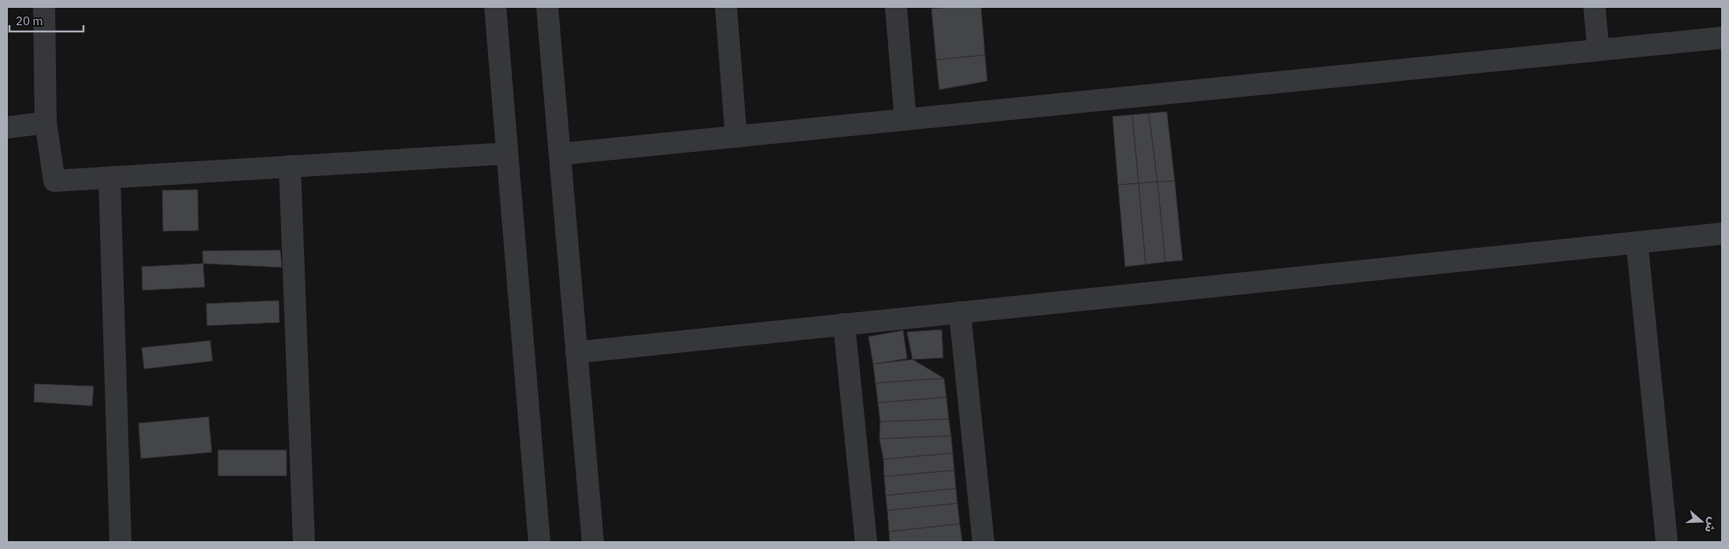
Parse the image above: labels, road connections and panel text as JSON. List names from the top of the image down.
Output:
{
  "scale_bar": "20 m",
  "north": "right"
}
